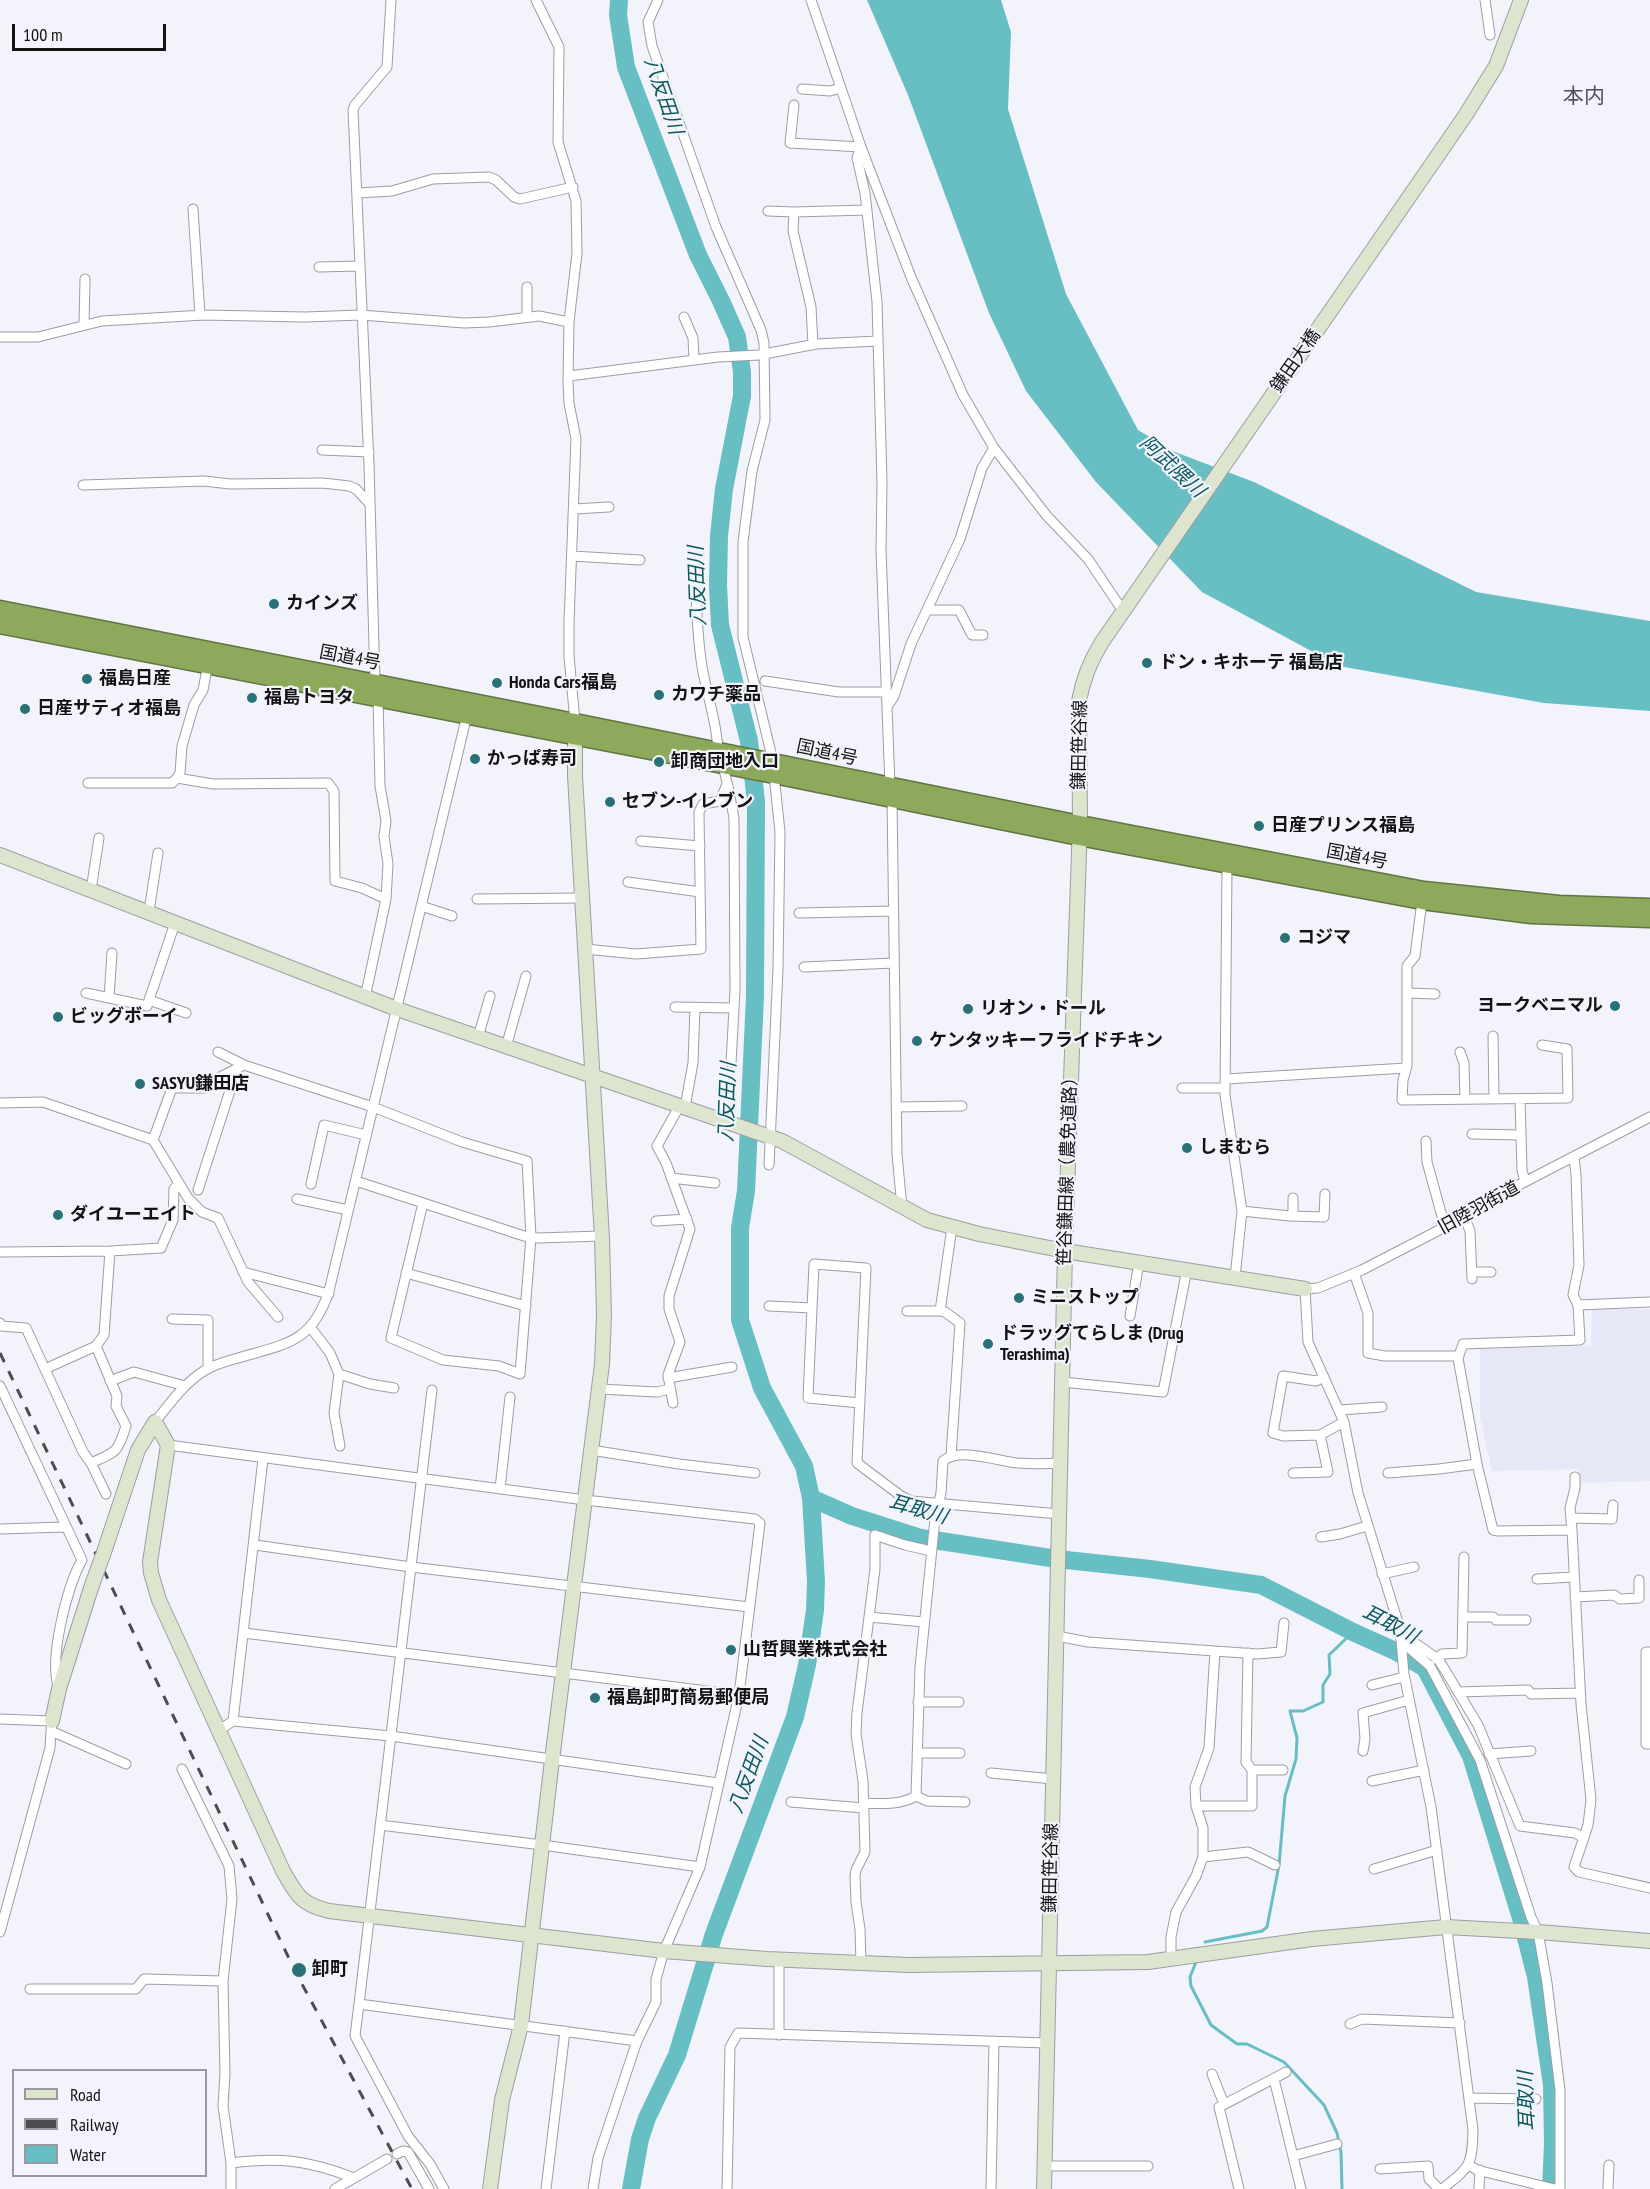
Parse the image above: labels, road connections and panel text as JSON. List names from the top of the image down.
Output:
{
  "streets": {
    "highway": ["国道4号"],
    "street": [
      "鎌田大橋",
      "鎌田笹谷線",
      "笹谷鎌田線（農免道路）",
      "旧陸羽街道"
    ]
  },
  "crossings": [
    ["鎌田大橋", "鎌田笹谷線"],
    ["国道4号", "鎌田笹谷線"],
    ["国道4号", "笹谷鎌田線（農免道路）"],
    ["鎌田笹谷線", "笹谷鎌田線（農免道路）"]
  ],
  "districts": ["本内"],
  "water": ["八反田川", "阿武隈川", "耳取川"],
  "places": [
    "カインズ",
    "ドン・キホーテ 福島店",
    "福島日産",
    "Honda Cars福島",
    "カワチ薬品",
    "福島トヨタ",
    "日産サティオ福島",
    "かっぱ寿司",
    "卸商団地入口",
    "セブン-イレブン",
    "日産プリンス福島",
    "コジマ",
    "ヨークベニマル",
    "リオン・ドール",
    "ビッグボーイ",
    "ケンタッキーフライドチキン",
    "SASYU鎌田店",
    "しまむら",
    "ダイユーエイト",
    "ミニストップ",
    "ドラッグてらしま (Drug Terashima)",
    "山哲興業株式会社",
    "福島卸町簡易郵便局",
    "卸町"
  ],
  "legend": ["Road", "Railway", "Water"],
  "scale_bar": "100 m"
}
